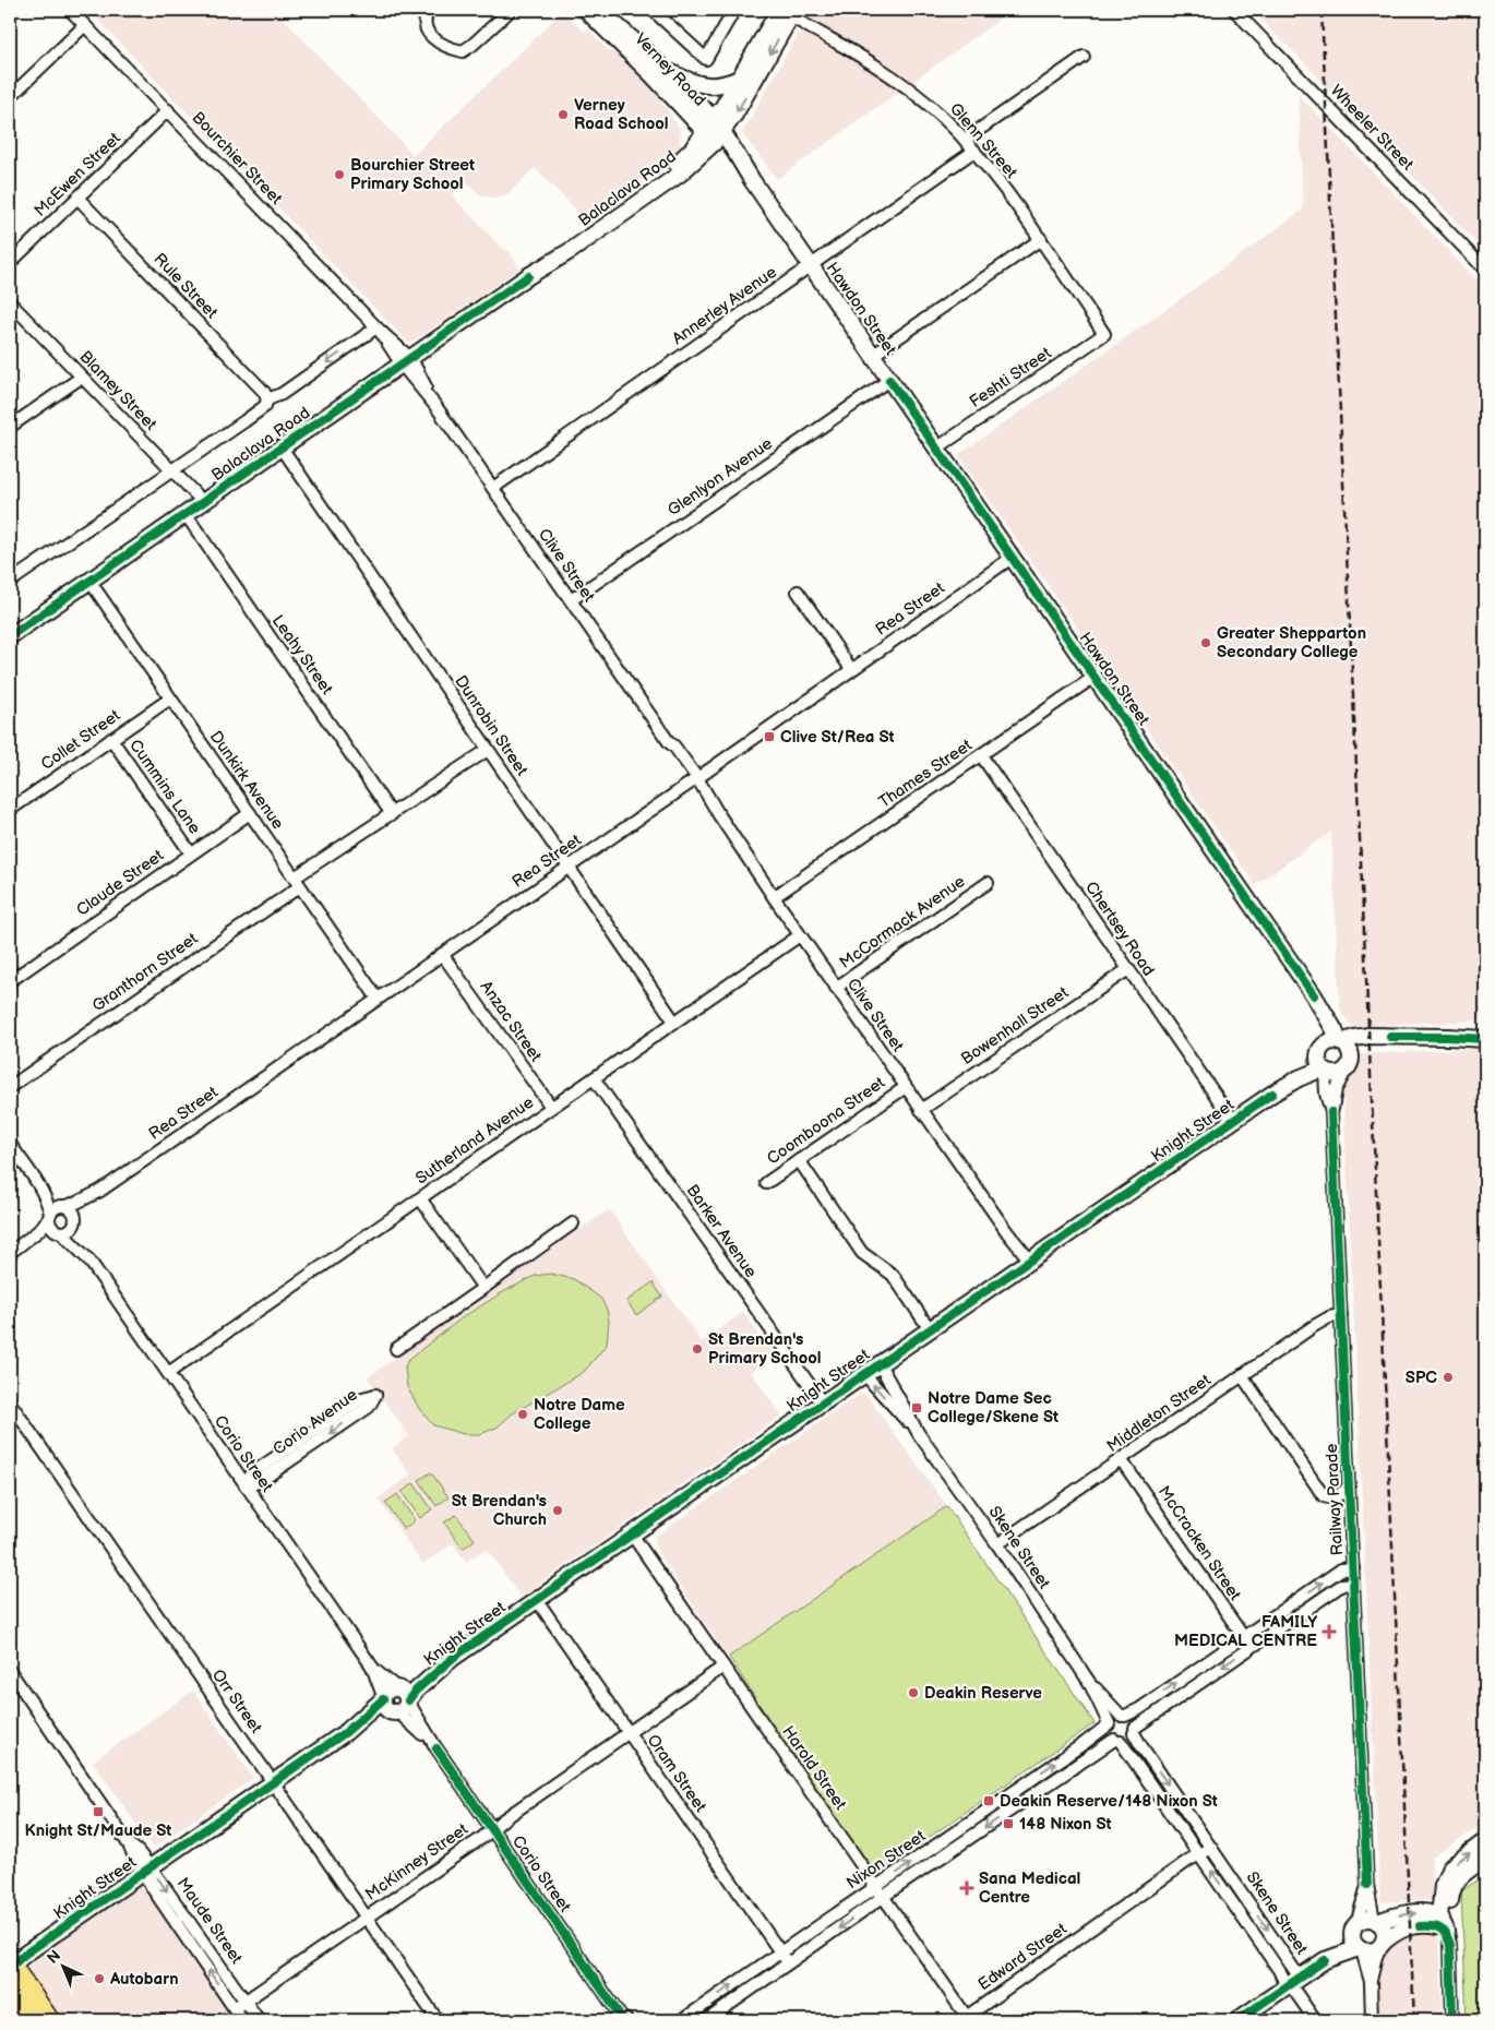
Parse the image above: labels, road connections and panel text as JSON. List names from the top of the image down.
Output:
{
  "streets": {
    "street": [
      "Verney Road",
      "Wheeler Street",
      "Glenn Street",
      "Bourchier Street",
      "McEwen Street",
      "Balaclava Road",
      "Rule Street",
      "Annerley Avenue",
      "Hawdon Street",
      "Feshti Street",
      "Blamey Street",
      "Glenlyon Avenue",
      "Clive Street",
      "Rea Street",
      "Leahy Street",
      "Dunrobin Street",
      "Collet Street",
      "Thames Street",
      "Dunkirk Avenue",
      "Cummins Lane",
      "Claude Street",
      "McCormack Avenue",
      "Chertsey Road",
      "Granthorn Street",
      "Anzac Street",
      "Bowenhall Street",
      "Coomboona Street",
      "Knight Street",
      "Sutherland Avenue",
      "Barker Avenue",
      "Middleton Street",
      "Corio Avenue",
      "Corio Street",
      "Railway Parade",
      "McCracken Street",
      "Skene Street",
      "Orr Street",
      "Harold Street",
      "Oram Street",
      "Nixon Street",
      "McKinney Street",
      "Maude Street",
      "Edward Street"
    ]
  },
  "crossings": [
    ["Verney Road", "Balaclava Road"],
    ["Verney Road", "Hawdon Street"],
    ["Glenn Street", "Annerley Avenue"],
    ["Glenn Street", "Feshti Street"],
    ["Bourchier Street", "McEwen Street"],
    ["Bourchier Street", "Balaclava Road"],
    ["Bourchier Street", "Clive Street"],
    ["McEwen Street", "Rule Street"],
    ["Balaclava Road", "Rule Street"],
    ["Balaclava Road", "Hawdon Street"],
    ["Balaclava Road", "Blamey Street"],
    ["Balaclava Road", "Clive Street"],
    ["Balaclava Road", "Leahy Street"],
    ["Balaclava Road", "Dunrobin Street"],
    ["Balaclava Road", "Dunkirk Avenue"],
    ["Annerley Avenue", "Hawdon Street"],
    ["Annerley Avenue", "Clive Street"],
    ["Hawdon Street", "Feshti Street"],
    ["Hawdon Street", "Glenlyon Avenue"],
    ["Hawdon Street", "Rea Street"],
    ["Hawdon Street", "Thames Street"],
    ["Hawdon Street", "Knight Street"],
    ["Hawdon Street", "Railway Parade"],
    ["Glenlyon Avenue", "Clive Street"],
    ["Clive Street", "Rea Street"],
    ["Clive Street", "Thames Street"],
    ["Clive Street", "McCormack Avenue"],
    ["Clive Street", "Bowenhall Street"],
    ["Clive Street", "Coomboona Street"],
    ["Clive Street", "Knight Street"],
    ["Clive Street", "Sutherland Avenue"],
    ["Rea Street", "Dunrobin Street"],
    ["Rea Street", "Dunkirk Avenue"],
    ["Rea Street", "Anzac Street"],
    ["Rea Street", "Corio Street"],
    ["Leahy Street", "Granthorn Street"],
    ["Dunrobin Street", "Granthorn Street"],
    ["Dunrobin Street", "Sutherland Avenue"],
    ["Collet Street", "Dunkirk Avenue"],
    ["Collet Street", "Cummins Lane"],
    ["Thames Street", "Chertsey Road"],
    ["Dunkirk Avenue", "Claude Street"],
    ["Dunkirk Avenue", "Granthorn Street"],
    ["Cummins Lane", "Claude Street"],
    ["Chertsey Road", "Bowenhall Street"],
    ["Chertsey Road", "Knight Street"],
    ["Anzac Street", "Sutherland Avenue"],
    ["Knight Street", "Barker Avenue"],
    ["Knight Street", "Corio Street"],
    ["Knight Street", "Railway Parade"],
    ["Knight Street", "Skene Street"],
    ["Knight Street", "Orr Street"],
    ["Knight Street", "Harold Street"],
    ["Knight Street", "Oram Street"],
    ["Knight Street", "Maude Street"],
    ["Sutherland Avenue", "Barker Avenue"],
    ["Sutherland Avenue", "Corio Street"],
    ["Middleton Street", "Railway Parade"],
    ["Middleton Street", "McCracken Street"],
    ["Middleton Street", "Skene Street"],
    ["Corio Avenue", "Corio Street"],
    ["Corio Street", "McKinney Street"],
    ["Skene Street", "Nixon Street"],
    ["Skene Street", "Edward Street"],
    ["Orr Street", "McKinney Street"],
    ["Harold Street", "Nixon Street"],
    ["Harold Street", "McKinney Street"],
    ["Harold Street", "Edward Street"],
    ["Oram Street", "Nixon Street"],
    ["Oram Street", "McKinney Street"],
    ["McKinney Street", "Maude Street"]
  ],
  "places": {
    "other": [
      "Verney Road School",
      "Bourchier Street Primary School",
      "Greater Shepparton Secondary College",
      "St Brendan's Primary School",
      "SPC",
      "Notre Dame College",
      "St Brendan's Church",
      "Deakin Reserve",
      "Autobarn"
    ],
    "transit": [
      "Clive St/Rea St",
      "Notre Dame Sec College/Skene St",
      "Deakin Reserve/148 Nixon St",
      "Knight St/Maude St",
      "148 Nixon St"
    ],
    "health": ["FAMILY MEDICAL CENTRE", "Sana Medical Centre"]
  },
  "north": "top left"
}
